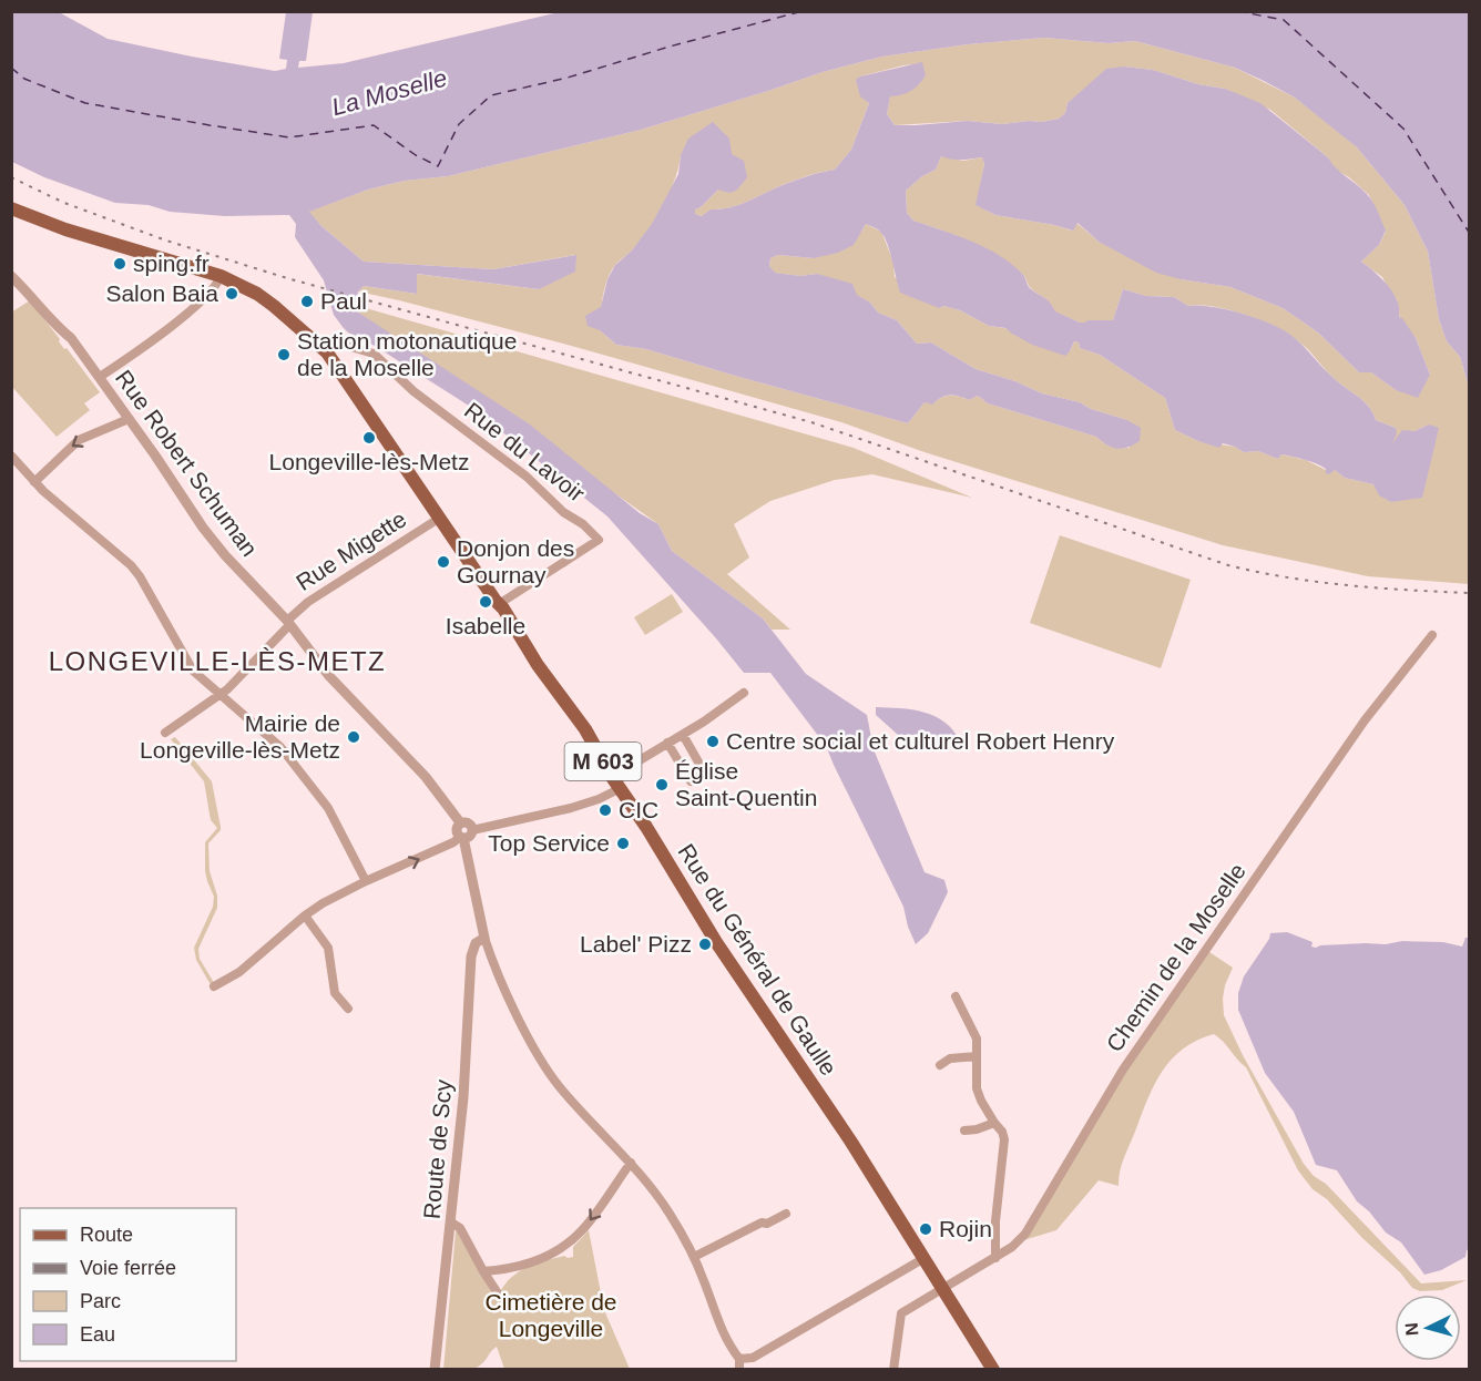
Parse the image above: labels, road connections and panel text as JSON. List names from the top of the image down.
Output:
{
  "streets": {
    "main road": ["M 603", "Rue du Général de Gaulle"],
    "street": [
      "Rue du Lavoir",
      "Rue Robert Schuman",
      "Rue Migette",
      "Chemin de la Moselle",
      "Route de Scy"
    ]
  },
  "crossings": [
    ["Rue du Lavoir", "Rue du Général de Gaulle"],
    ["Rue Robert Schuman", "Rue Migette"],
    ["Rue Migette", "Rue du Général de Gaulle"],
    ["M 603", "Chemin de la Moselle"],
    ["M 603", "Rue du Général de Gaulle"],
    ["Chemin de la Moselle", "Rue du Général de Gaulle"]
  ],
  "districts": ["LONGEVILLE-LÈS-METZ"],
  "water": ["La Moselle"],
  "parks": ["Cimetière de Longeville"],
  "places": [
    "sping.fr",
    "Salon Baia",
    "Paul",
    "Station motonautique de la Moselle",
    "Longeville-lès-Metz",
    "Donjon des Gournay",
    "Isabelle",
    "Mairie de Longeville-lès-Metz",
    "Centre social et culturel Robert Henry",
    "Église Saint-Quentin",
    "CIC",
    "Top Service",
    "Label' Pizz",
    "Rojin"
  ],
  "legend": [
    "Route",
    "Voie ferrée",
    "Parc",
    "Eau"
  ],
  "north": "left"
}
